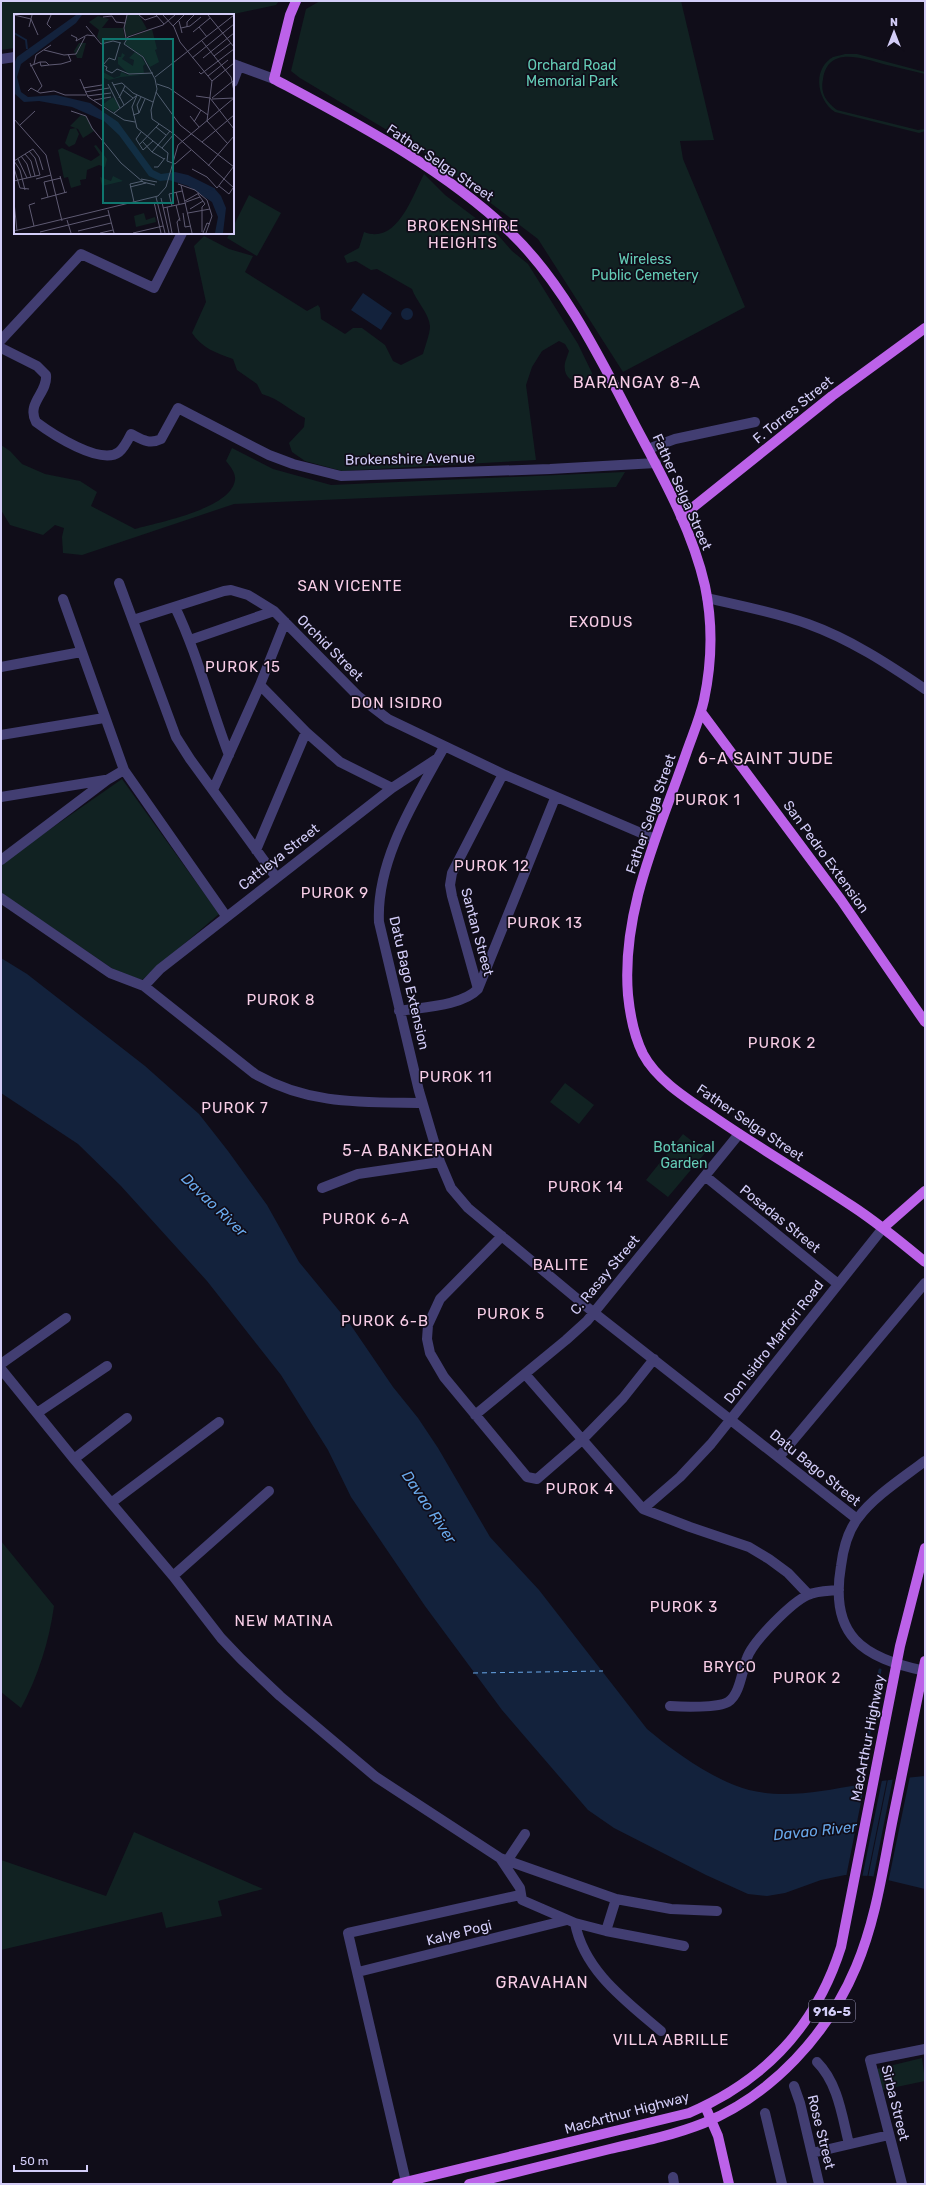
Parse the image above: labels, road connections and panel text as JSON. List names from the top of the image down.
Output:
{
  "streets": {
    "main road": [
      "Father Selga Street",
      "F. Torres Street",
      "San Pedro Extension",
      "Don Isidro Marfori Road",
      "MacArthur Highway",
      "916-5"
    ],
    "street": [
      "Brokenshire Avenue",
      "Orchid Street",
      "Cattleya Street",
      "Santan Street",
      "Datu Bago Extension",
      "Posadas Street",
      "C. Rasay Street",
      "Datu Bago Street",
      "Kalye Pogi",
      "Sirba Street",
      "Rose Street"
    ]
  },
  "crossings": [
    ["Father Selga Street", "F. Torres Street"],
    ["Father Selga Street", "Brokenshire Avenue"],
    ["Father Selga Street", "Orchid Street"],
    ["Father Selga Street", "San Pedro Extension"],
    ["Father Selga Street", "C. Rasay Street"],
    ["Father Selga Street", "Don Isidro Marfori Road"],
    ["Orchid Street", "Santan Street"],
    ["Orchid Street", "Datu Bago Extension"],
    ["Cattleya Street", "Datu Bago Extension"],
    ["Datu Bago Extension", "C. Rasay Street"],
    ["Datu Bago Extension", "Datu Bago Street"],
    ["Posadas Street", "C. Rasay Street"],
    ["Posadas Street", "Don Isidro Marfori Road"],
    ["C. Rasay Street", "Datu Bago Street"],
    ["Don Isidro Marfori Road", "Datu Bago Street"]
  ],
  "districts": [
    "BROKENSHIRE HEIGHTS",
    "BARANGAY 8-A",
    "SAN VICENTE",
    "EXODUS",
    "PUROK 15",
    "DON ISIDRO",
    "6-A SAINT JUDE",
    "PUROK 1",
    "PUROK 12",
    "PUROK 9",
    "PUROK 13",
    "PUROK 8",
    "PUROK 2",
    "PUROK 11",
    "PUROK 7",
    "5-A BANKEROHAN",
    "PUROK 14",
    "PUROK 6-A",
    "BALITE",
    "PUROK 5",
    "PUROK 6-B",
    "PUROK 4",
    "PUROK 3",
    "NEW MATINA",
    "BRYCO",
    "PUROK 2",
    "GRAVAHAN",
    "VILLA ABRILLE"
  ],
  "water": ["Davao River"],
  "parks": ["Orchard Road Memorial Park", "Wireless Public Cemetery", "Botanical Garden"],
  "scale_bar": "50 m",
  "north": "top"
}
